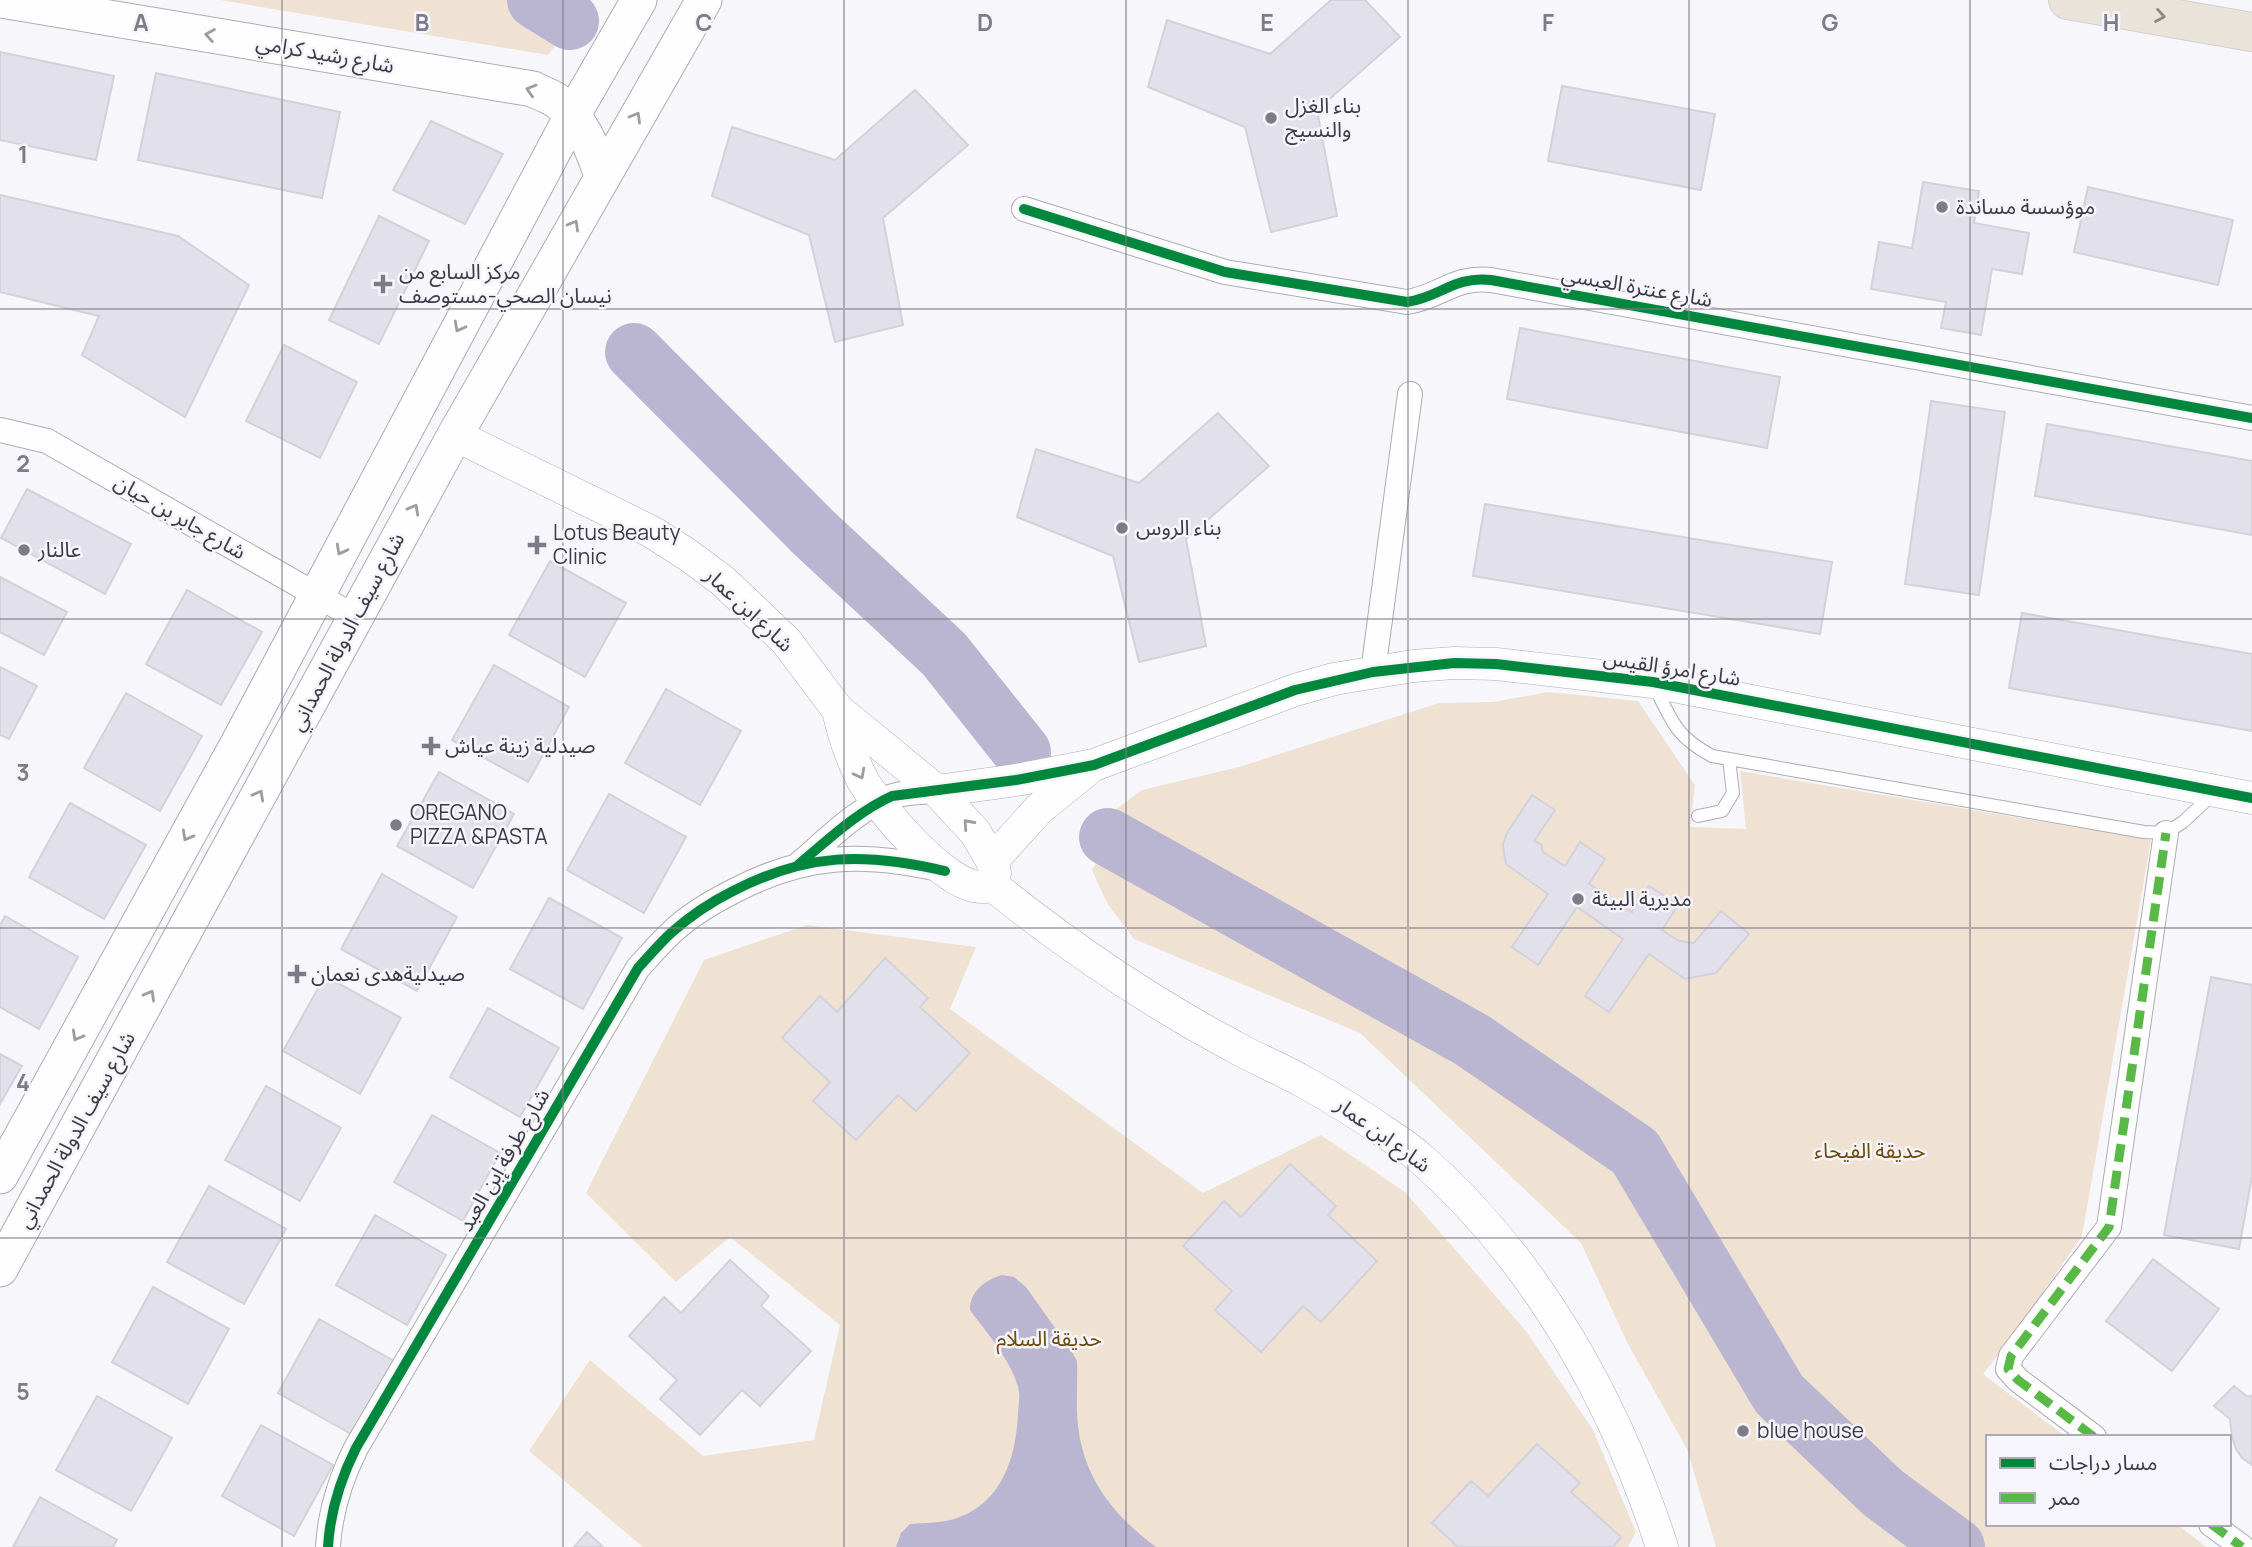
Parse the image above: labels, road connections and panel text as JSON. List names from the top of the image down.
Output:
{
  "streets": {
    "main road": ["شارع رشيد كرامي", "شارع سيف الدولة الحمداني"],
    "street": [
      "شارع عنترة العبسي",
      "شارع جابر بن حيان",
      "شارع ابن عمار",
      "شارع امرؤ القيس",
      "شارع طرفة إبن العبد"
    ]
  },
  "crossings": [
    ["شارع رشيد كرامي", "شارع سيف الدولة الحمداني"],
    ["شارع جابر بن حيان", "شارع سيف الدولة الحمداني"],
    ["شارع ابن عمار", "شارع سيف الدولة الحمداني"],
    ["شارع ابن عمار", "شارع طرفة إبن العبد"]
  ],
  "one_way": ["شارع رشيد كرامي"],
  "parks": ["حديقة الفيحاء", "حديقة السلام"],
  "places": {
    "other": [
      "بناء الغزل والنسيج",
      "موؤسسة مساندة",
      "بناء الروس",
      "عالنار",
      "OREGANO PIZZA &PASTA",
      "مديرية البيئة",
      "blue house"
    ],
    "health": [
      "مركز السابع من نيسان الصحي-مستوصف",
      "Lotus Beauty Clinic",
      "صيدلية زينة عياش",
      "صيدليةهدى نعمان"
    ]
  },
  "legend": ["مسار دراجات", "ممر"],
  "grid": {
    "columns": [
      "A",
      "B",
      "C",
      "D",
      "E",
      "F",
      "G",
      "H"
    ],
    "rows": [
      "1",
      "2",
      "3",
      "4",
      "5"
    ]
  }
}
